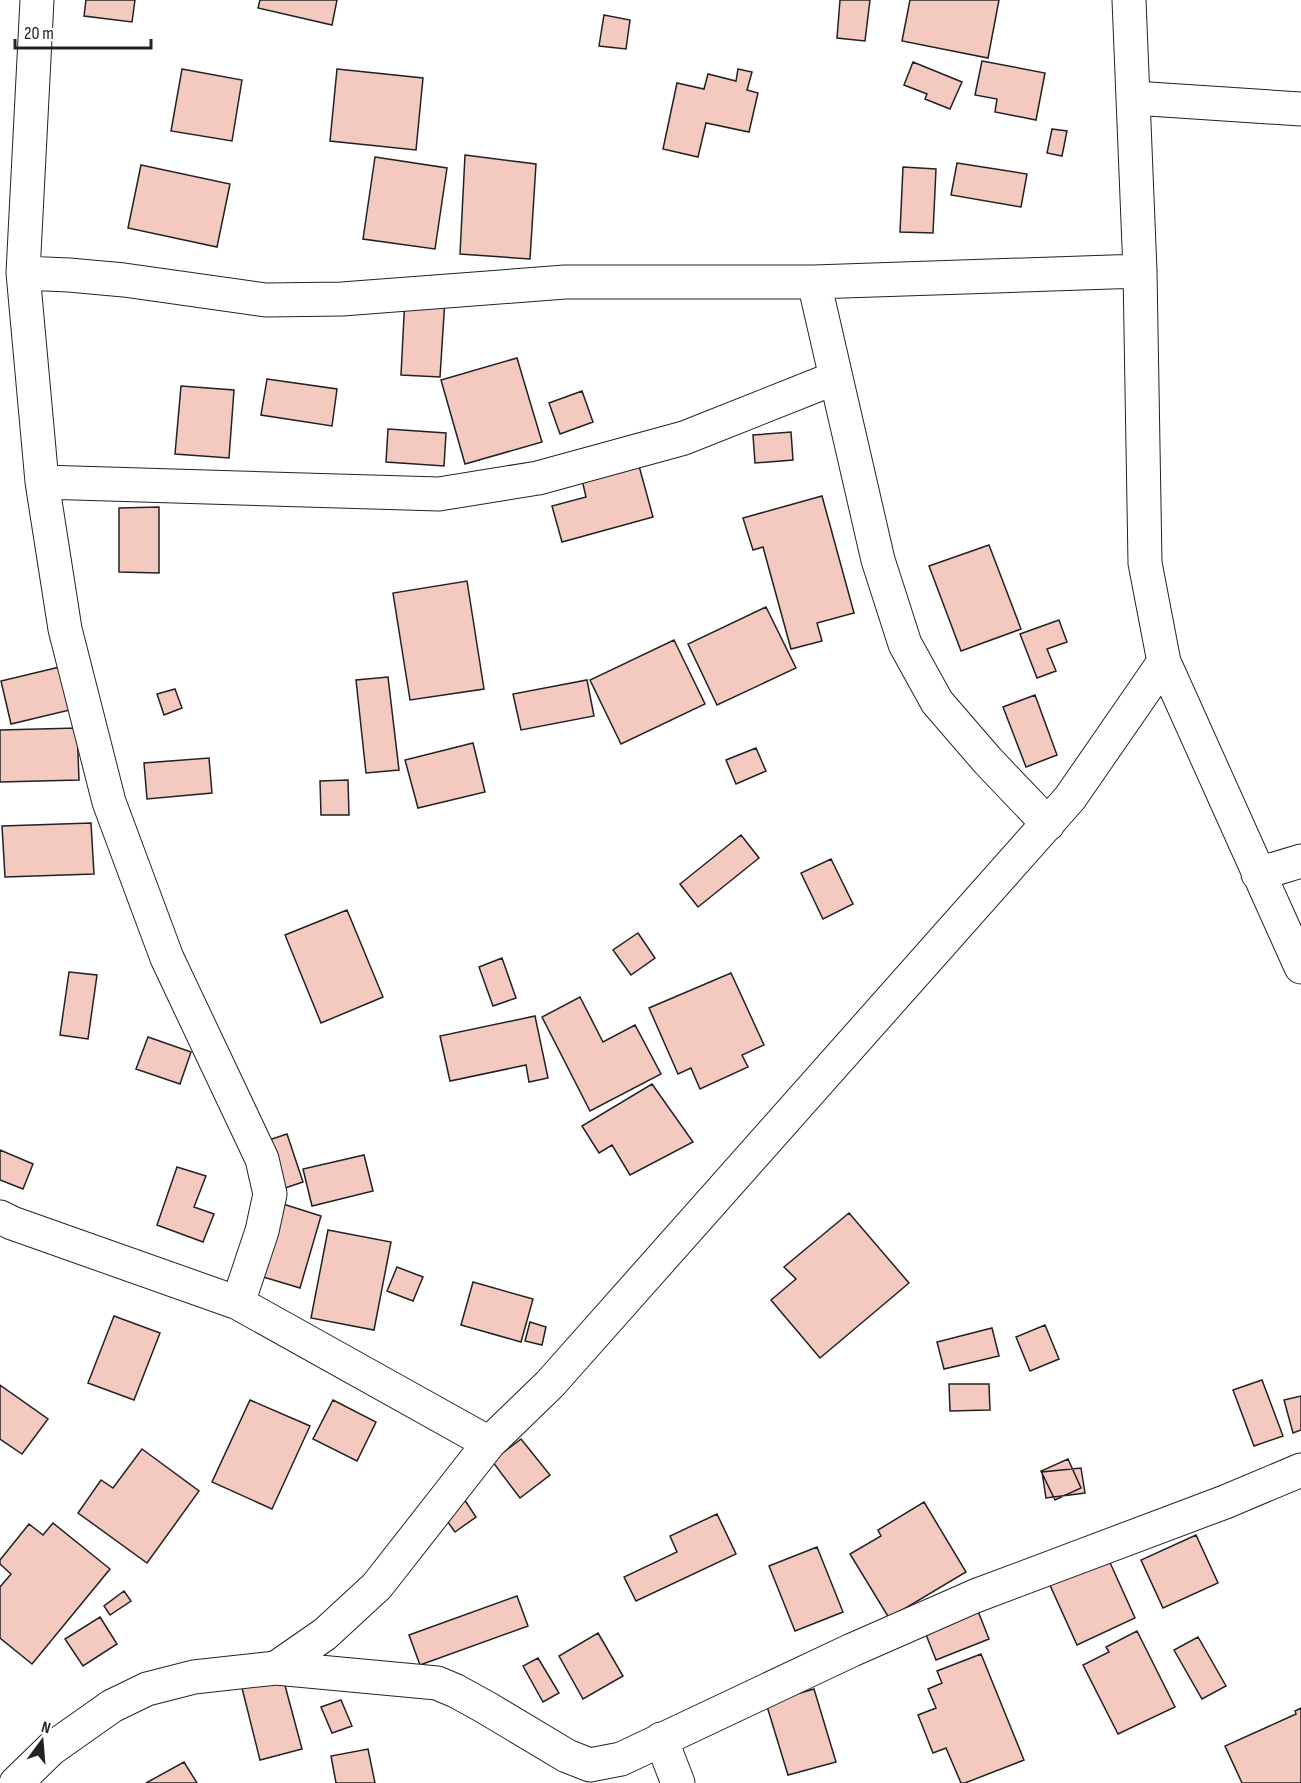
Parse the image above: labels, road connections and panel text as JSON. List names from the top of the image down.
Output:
{
  "scale_bar": "20 m",
  "north": "top"
}
